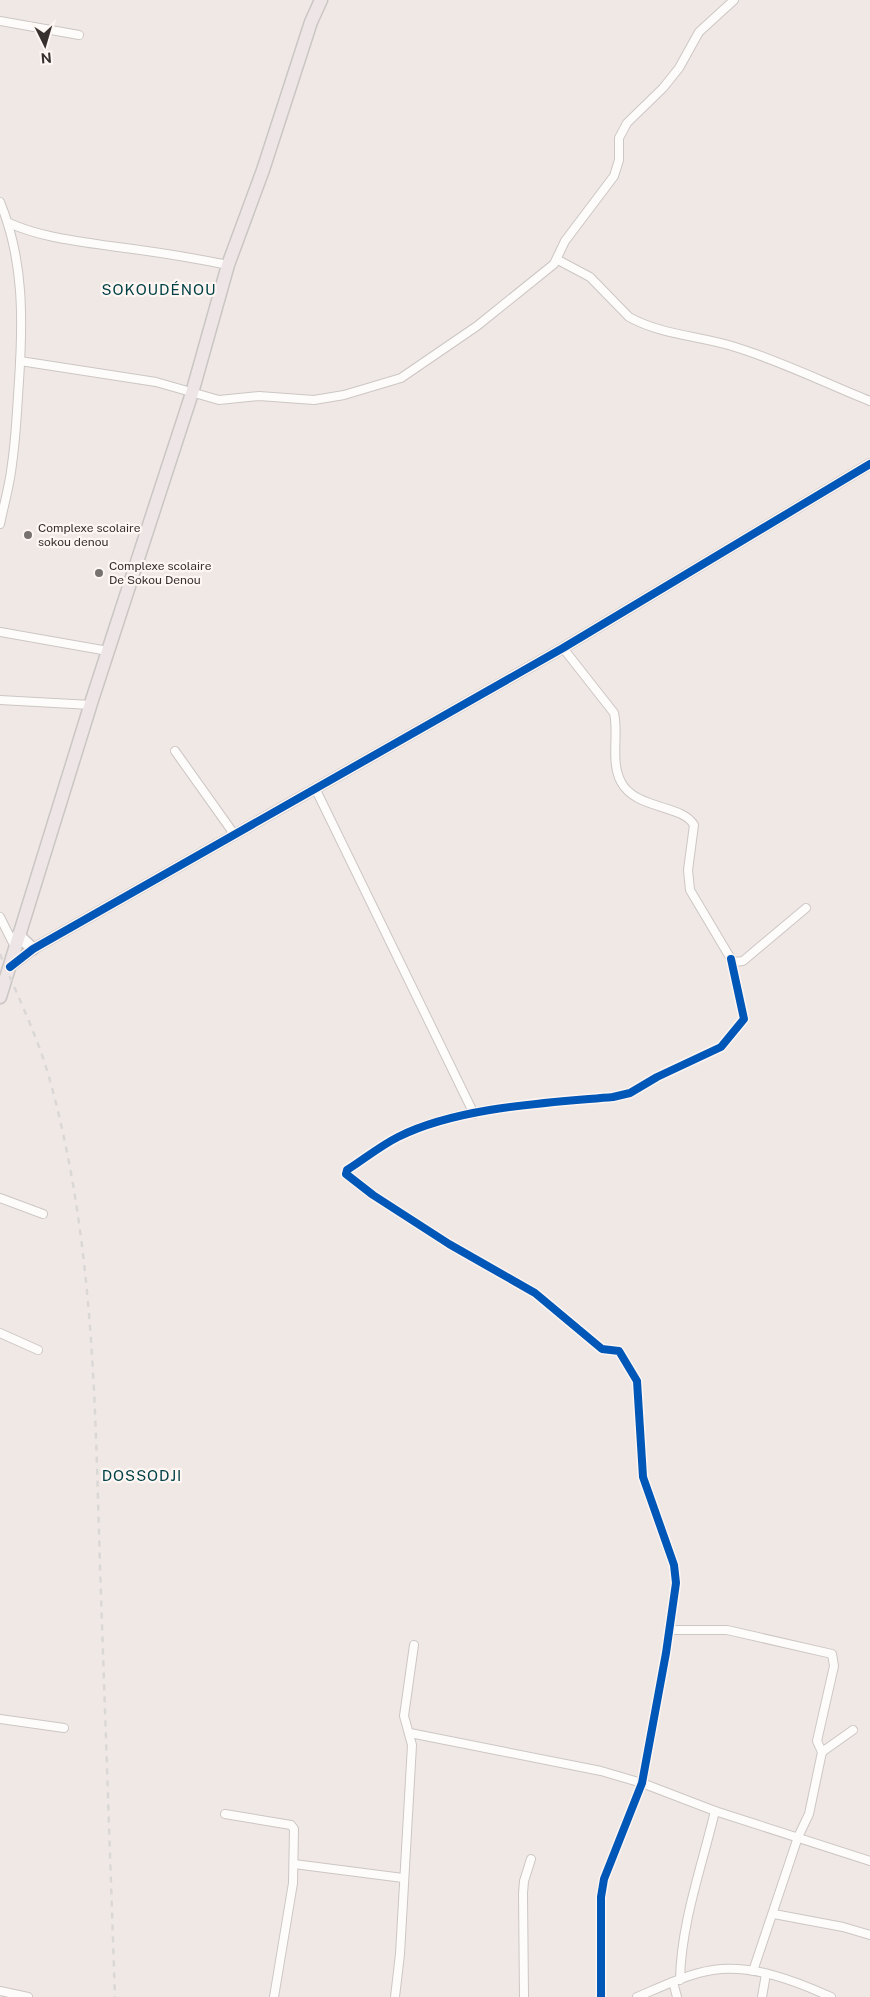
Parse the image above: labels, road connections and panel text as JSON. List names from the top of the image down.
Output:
{
  "districts": ["SOKOUDÉNOU", "DOSSODJI"],
  "places": ["Complexe scolaire sokou denou", "Complexe scolaire De Sokou Denou"],
  "north": "bottom"
}
